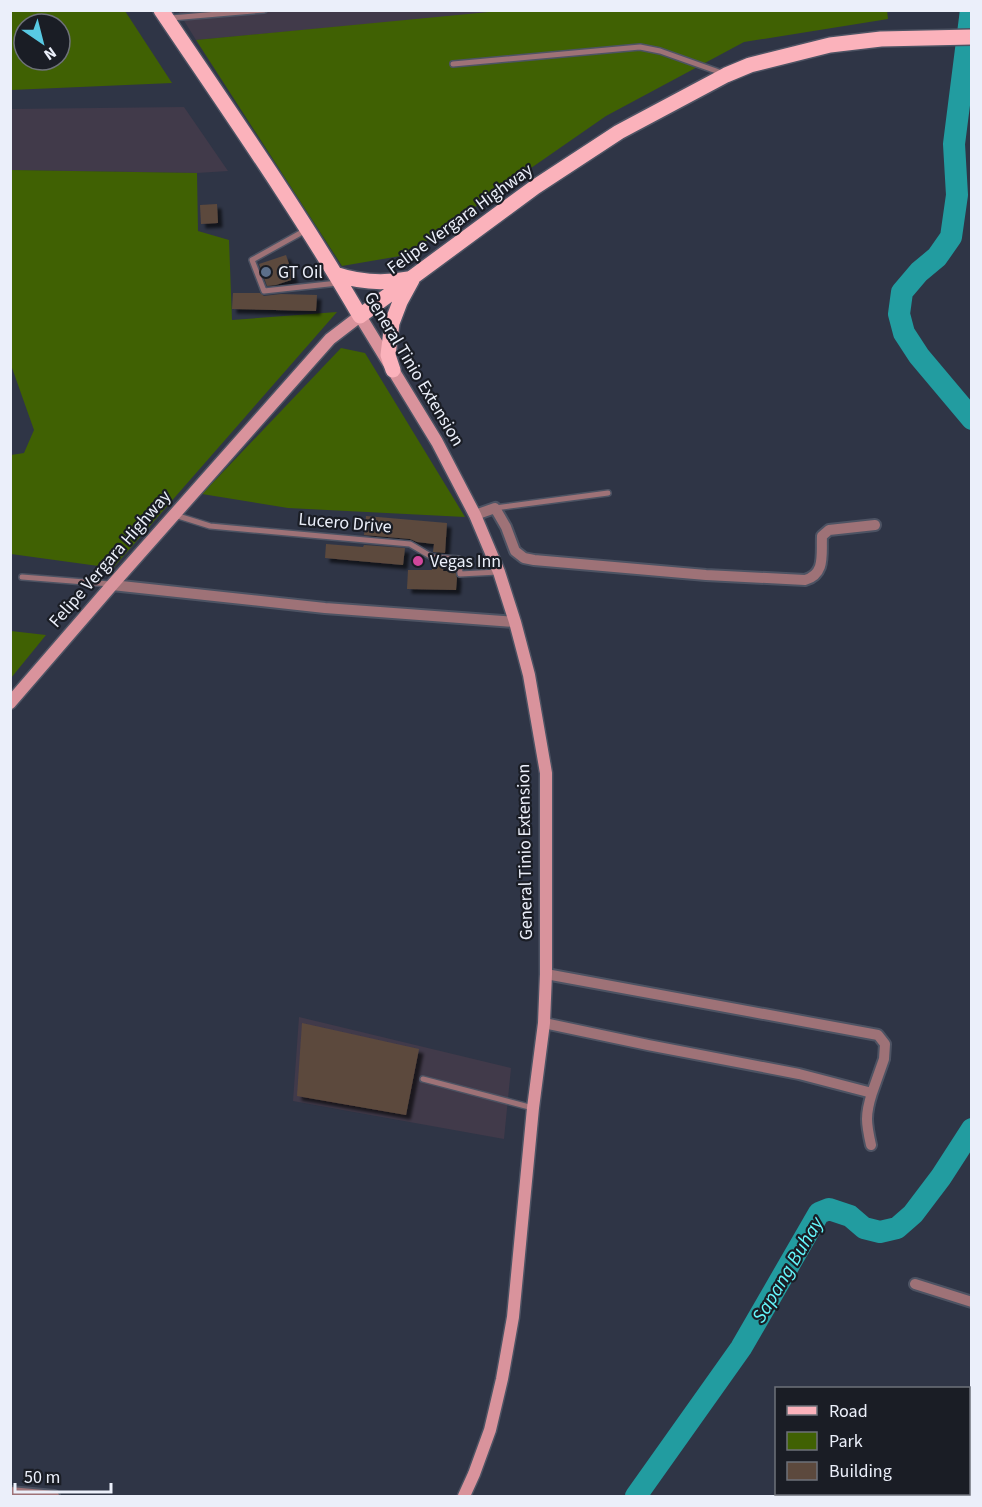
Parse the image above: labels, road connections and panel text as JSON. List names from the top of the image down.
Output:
{
  "streets": {
    "main road": ["Felipe Vergara Highway", "General Tinio Extension"],
    "lane": ["Lucero Drive"]
  },
  "crossings": [
    ["Felipe Vergara Highway", "General Tinio Extension"],
    ["Felipe Vergara Highway", "Lucero Drive"],
    ["General Tinio Extension", "Lucero Drive"]
  ],
  "water": ["Sapang Buhay"],
  "places": ["GT Oil", "Vegas Inn"],
  "legend": ["Road", "Park", "Building"],
  "scale_bar": "50 m",
  "north": "bottom right"
}
